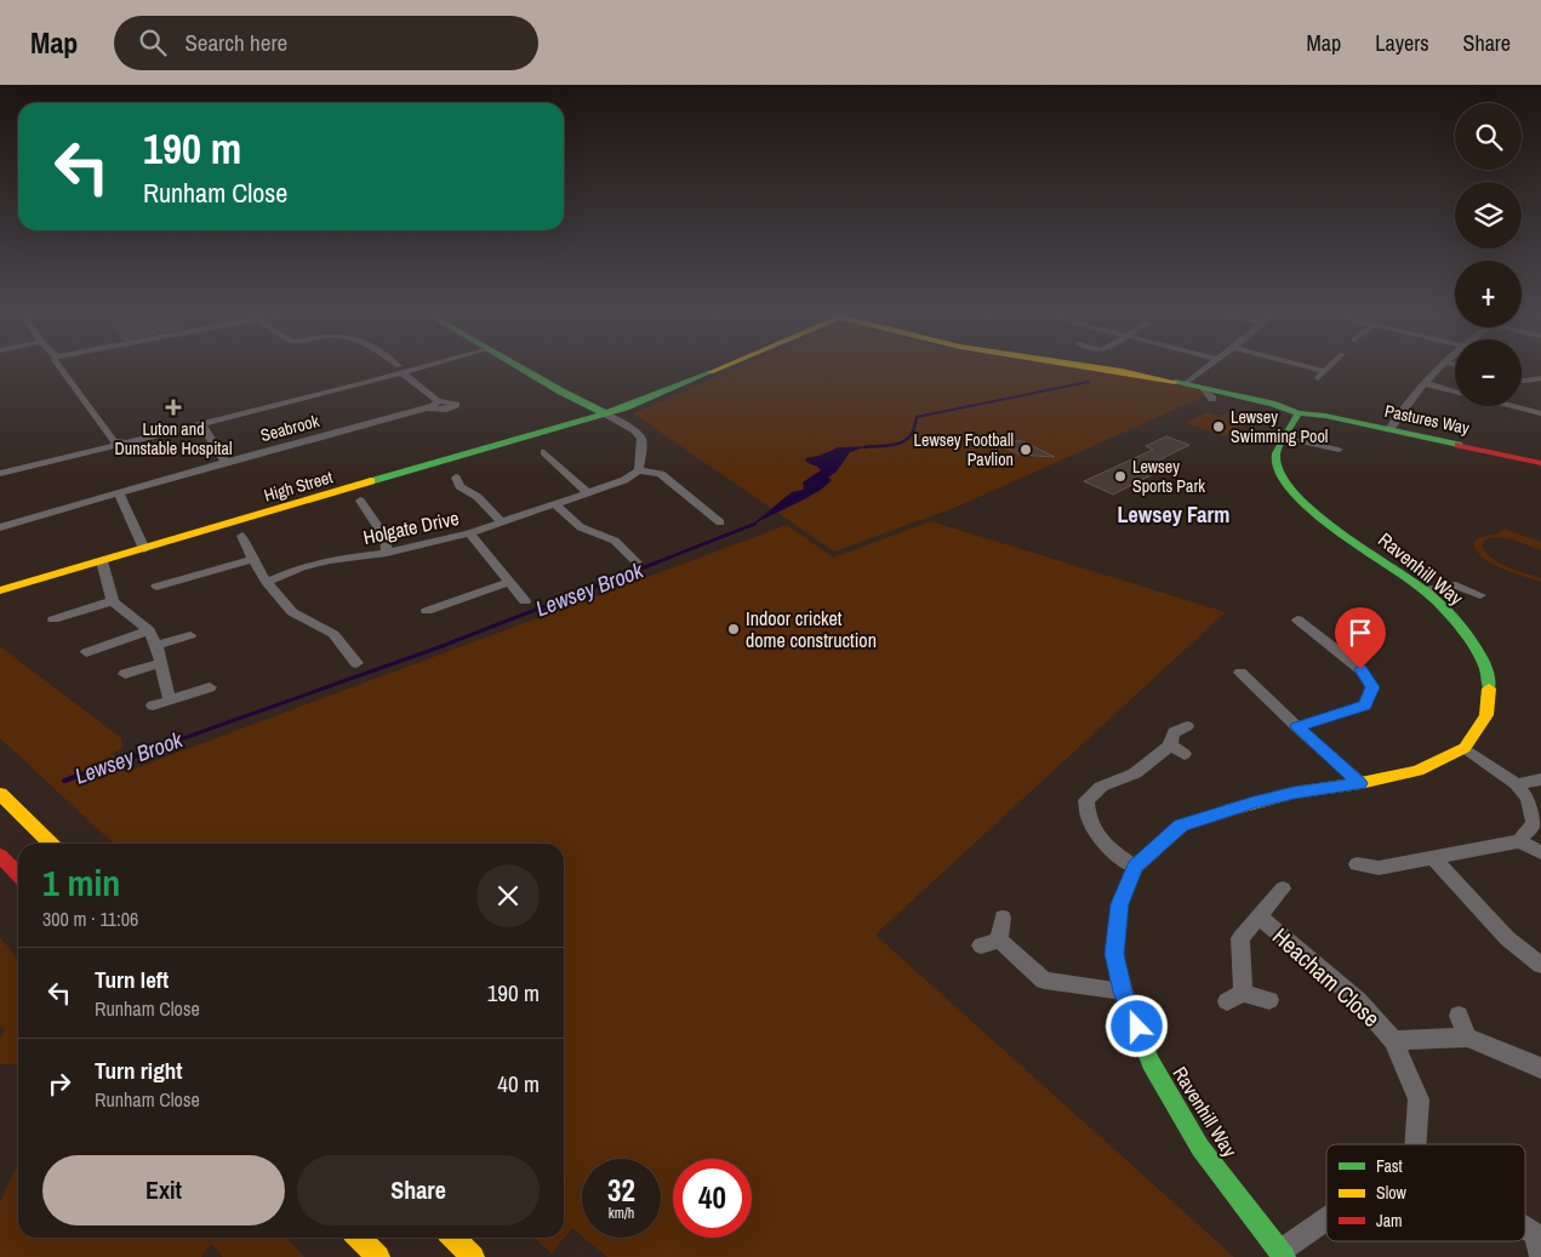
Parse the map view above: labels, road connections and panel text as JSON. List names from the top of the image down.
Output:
{
  "streets": {
    "main road": ["Pastures Way", "High Street", "Ravenhill Way"],
    "street": ["Seabrook", "Holgate Drive", "Heacham Close"]
  },
  "crossings": [
    ["Pastures Way", "Ravenhill Way"]
  ],
  "districts": ["Lewsey Farm"],
  "water": ["Lewsey Brook"],
  "places": {
    "health": ["Luton and Dunstable Hospital"],
    "other": [
      "Lewsey Swimming Pool",
      "Lewsey Football Pavlion",
      "Lewsey Sports Park",
      "Indoor cricket dome construction"
    ]
  },
  "legend": ["Fast", "Slow", "Jam"],
  "page": {
    "header": "Map",
    "search": "Search here",
    "nav": ["Map", "Layers", "Share"],
    "map_buttons": ["+", "−"],
    "turn": ["190 m", "Runham Close"],
    "heading": ["1 min", "300 m · 11:06"],
    "list": [
      {
        "name": "Turn left",
        "note": "Runham Close",
        "value": "190 m"
      },
      {
        "name": "Turn right",
        "note": "Runham Close",
        "value": "40 m"
      }
    ],
    "buttons": ["Exit", "Share"],
    "speed": "32 km/h",
    "limit": "40"
  }
}
